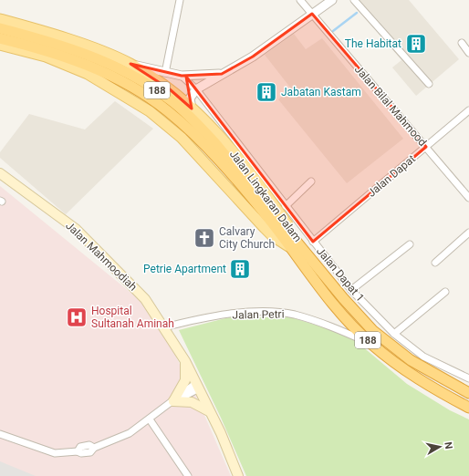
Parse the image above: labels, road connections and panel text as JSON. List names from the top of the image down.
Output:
{
  "streets": {
    "highway": ["188", "Jalan Lingkaran Dalam"],
    "main road": ["Jalan Mahmoodiah"],
    "street": [
      "Jalan Bilal Mahmood",
      "Jalan Dapat",
      "Jalan Dapat 1",
      "Jalan Petri"
    ]
  },
  "crossings": [
    ["Jalan Bilal Mahmood", "Jalan Dapat"],
    ["Jalan Dapat", "Jalan Dapat 1"],
    ["Jalan Lingkaran Dalam", "Jalan Petri"],
    ["Jalan Mahmoodiah", "Jalan Petri"]
  ],
  "places": {
    "building": ["The Habitat", "Jabatan Kastam", "Petrie Apartment"],
    "church": ["Calvary City Church"],
    "hospital": ["Hospital Sultanah Aminah"]
  },
  "north": "right"
}
